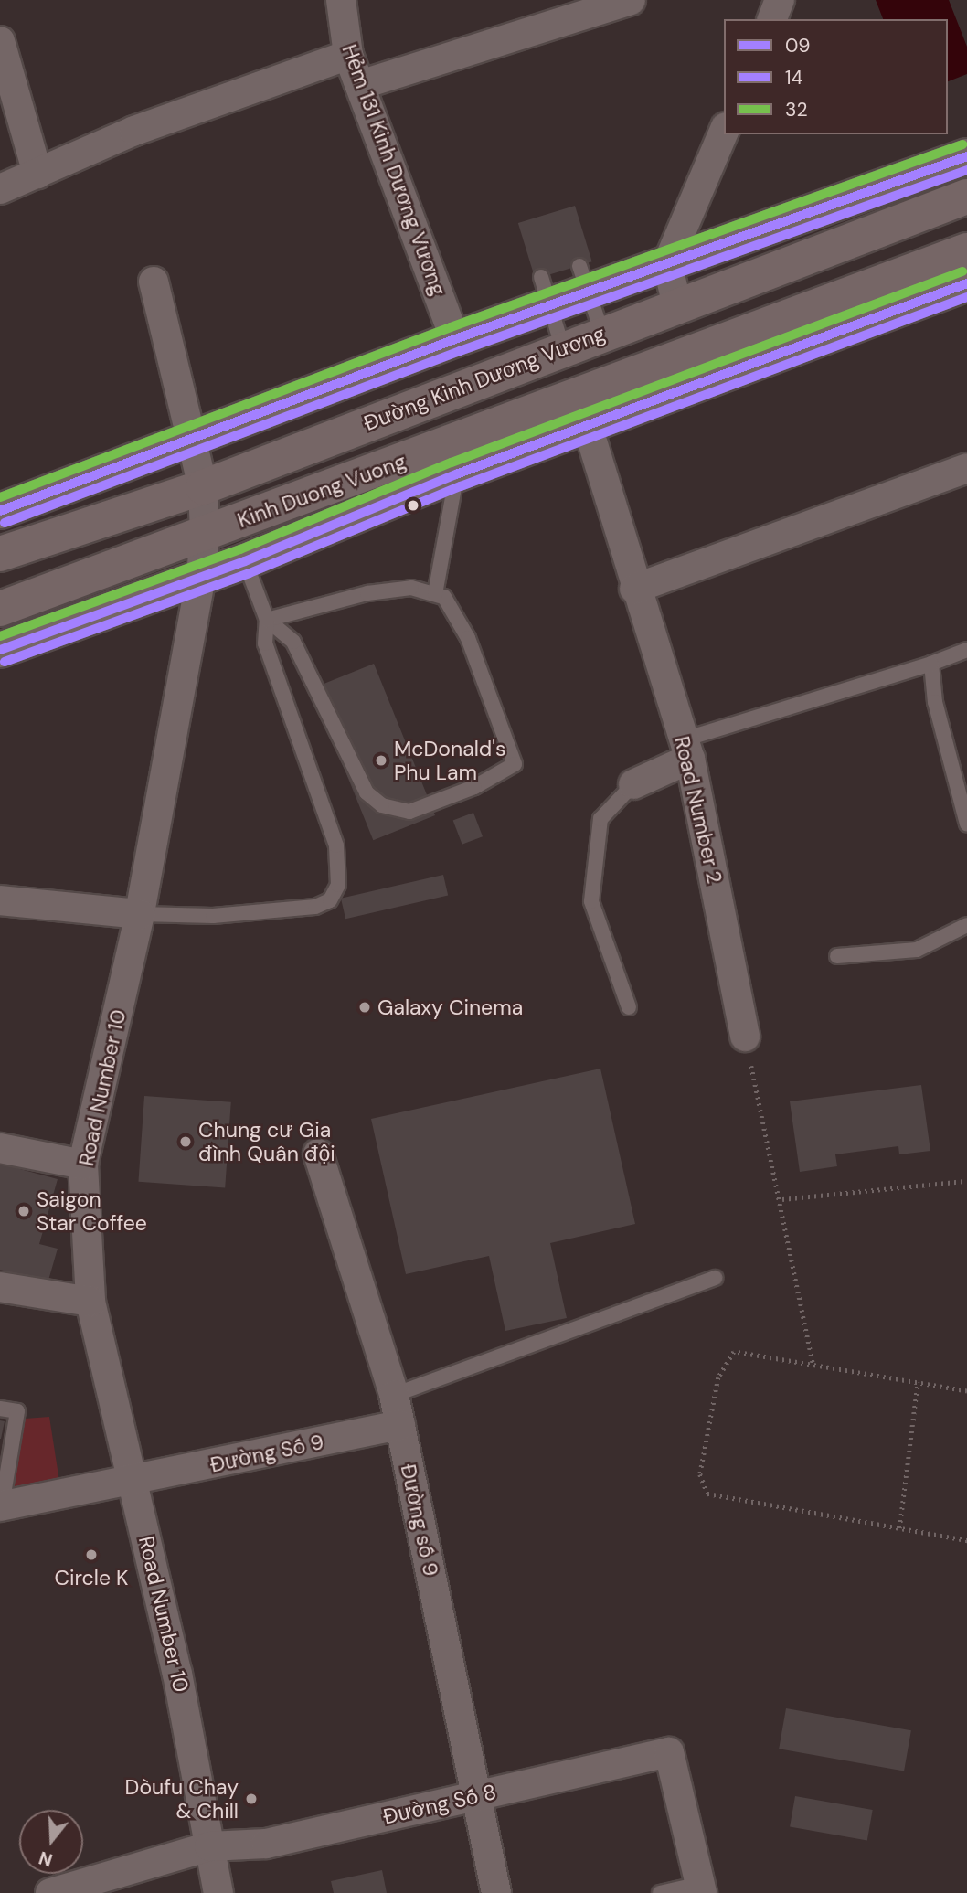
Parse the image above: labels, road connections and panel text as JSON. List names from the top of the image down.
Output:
{
  "streets": {
    "main road": ["Đường Kinh Dương Vương", "Kinh Duong Vuong"],
    "street": [
      "Hẻm 131 Kinh Dương Vương",
      "Road Number 2",
      "Road Number 10",
      "Đường Số 9",
      "Đường số 9",
      "Đường Số 8"
    ]
  },
  "crossings": [
    ["Hẻm 131 Kinh Dương Vương", "Đường Kinh Dương Vương"],
    ["Đường Kinh Dương Vương", "Road Number 10"],
    ["Kinh Duong Vuong", "Road Number 2"],
    ["Kinh Duong Vuong", "Road Number 10"],
    ["Road Number 10", "Đường Số 9"],
    ["Road Number 10", "Đường Số 8"],
    ["Đường Số 9", "Đường số 9"],
    ["Đường số 9", "Đường Số 8"]
  ],
  "places": [
    "McDonald's Phu Lam",
    "Galaxy Cinema",
    "Chung cư Gia đình Quân đội",
    "Saigon Star Coffee",
    "Circle K",
    "Dòufu Chay & Chill"
  ],
  "lines": ["transit line 32", "transit line 09", "transit line 14"],
  "legend": ["09", "14", "32"],
  "north": "bottom"
}
